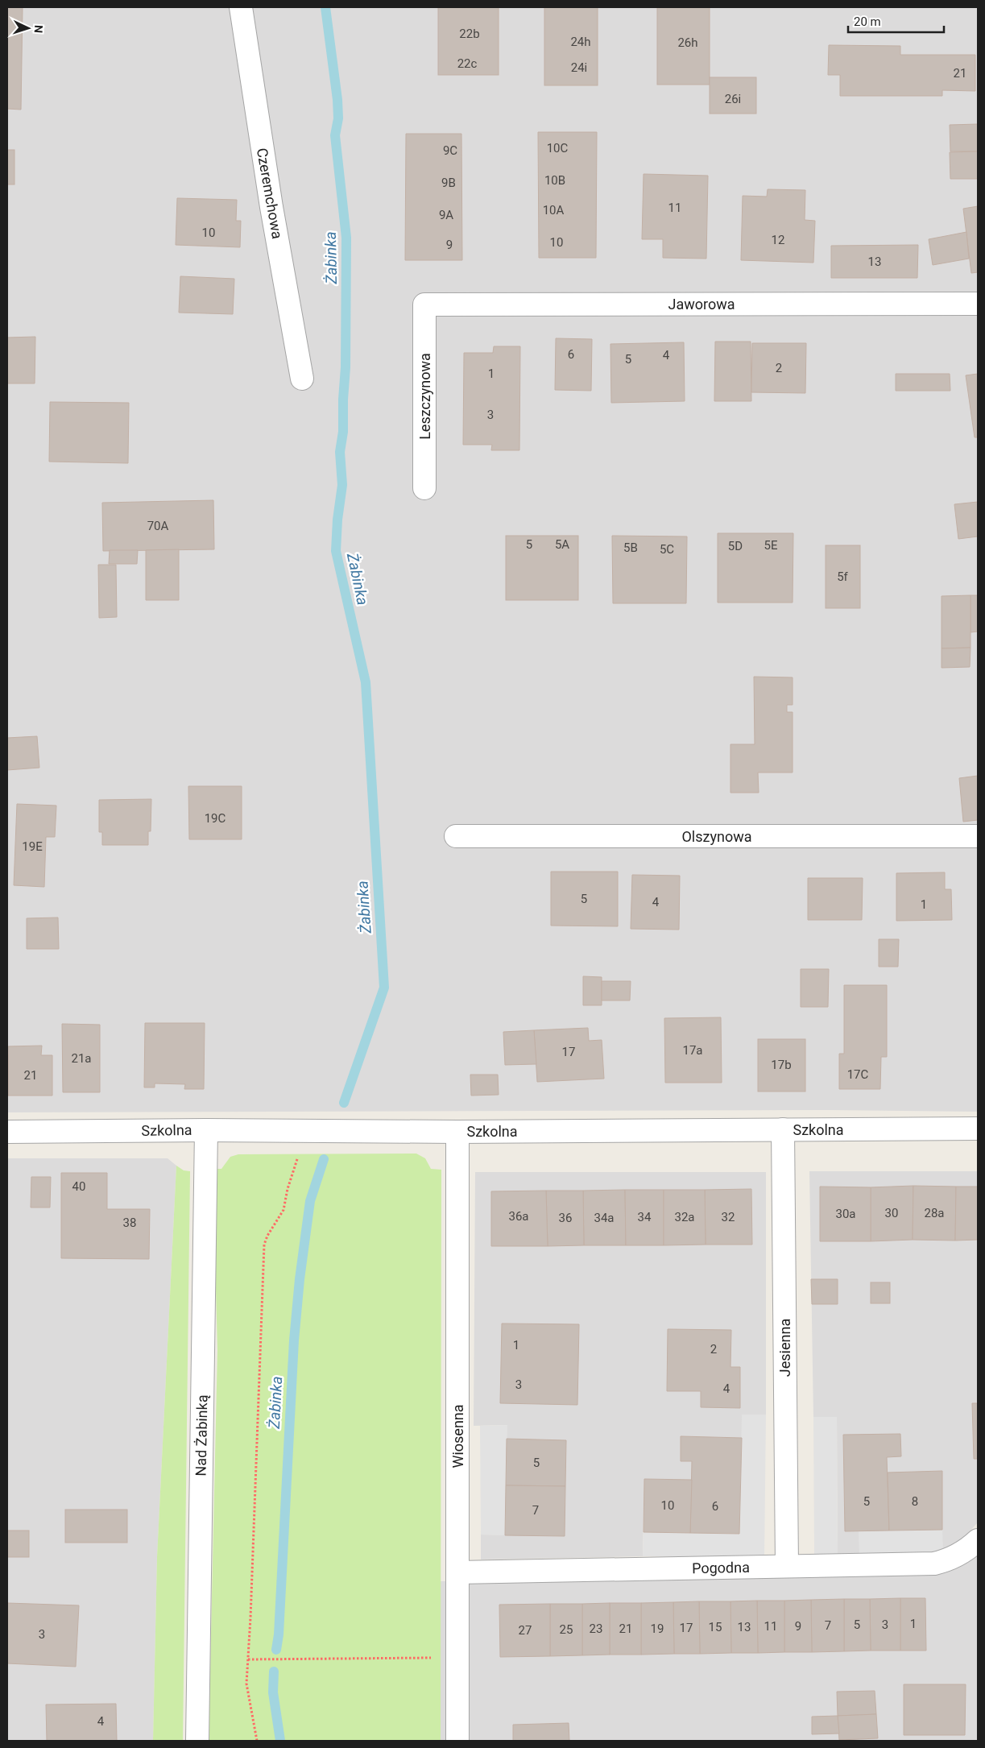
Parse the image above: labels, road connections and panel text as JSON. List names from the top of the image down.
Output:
{
  "streets": {
    "street": [
      "Czeremchowa",
      "Jaworowa",
      "Leszczynowa",
      "Olszynowa",
      "Szkolna",
      "Jesienna",
      "Nad Żabinką",
      "Wiosenna",
      "Pogodna"
    ]
  },
  "crossings": [
    ["Jaworowa", "Leszczynowa"],
    ["Szkolna", "Jesienna"],
    ["Szkolna", "Nad Żabinką"],
    ["Szkolna", "Wiosenna"],
    ["Jesienna", "Pogodna"],
    ["Wiosenna", "Pogodna"]
  ],
  "water": ["Żabinka"],
  "house_numbers": [
    "22b",
    "24h",
    "26h",
    "22c",
    "24i",
    "21",
    "26i",
    "10C",
    "9C",
    "10B",
    "9B",
    "11",
    "10A",
    "9A",
    "10",
    "12",
    "10",
    "9",
    "13",
    "6",
    "4",
    "5",
    "2",
    "1",
    "3",
    "70A",
    "5",
    "5A",
    "5E",
    "5D",
    "5B",
    "5C",
    "5f",
    "19C",
    "19E",
    "5",
    "4",
    "1",
    "17a",
    "17",
    "21a",
    "17b",
    "17C",
    "21",
    "40",
    "30",
    "28a",
    "30a",
    "36a",
    "34",
    "32a",
    "32",
    "36",
    "34a",
    "38",
    "1",
    "2",
    "3",
    "4",
    "5",
    "5",
    "8",
    "10",
    "6",
    "7",
    "1",
    "5",
    "3",
    "7",
    "11",
    "9",
    "15",
    "13",
    "17",
    "23",
    "21",
    "19",
    "25",
    "27",
    "3",
    "4"
  ],
  "scale_bar": "20 m",
  "north": "right"
}
